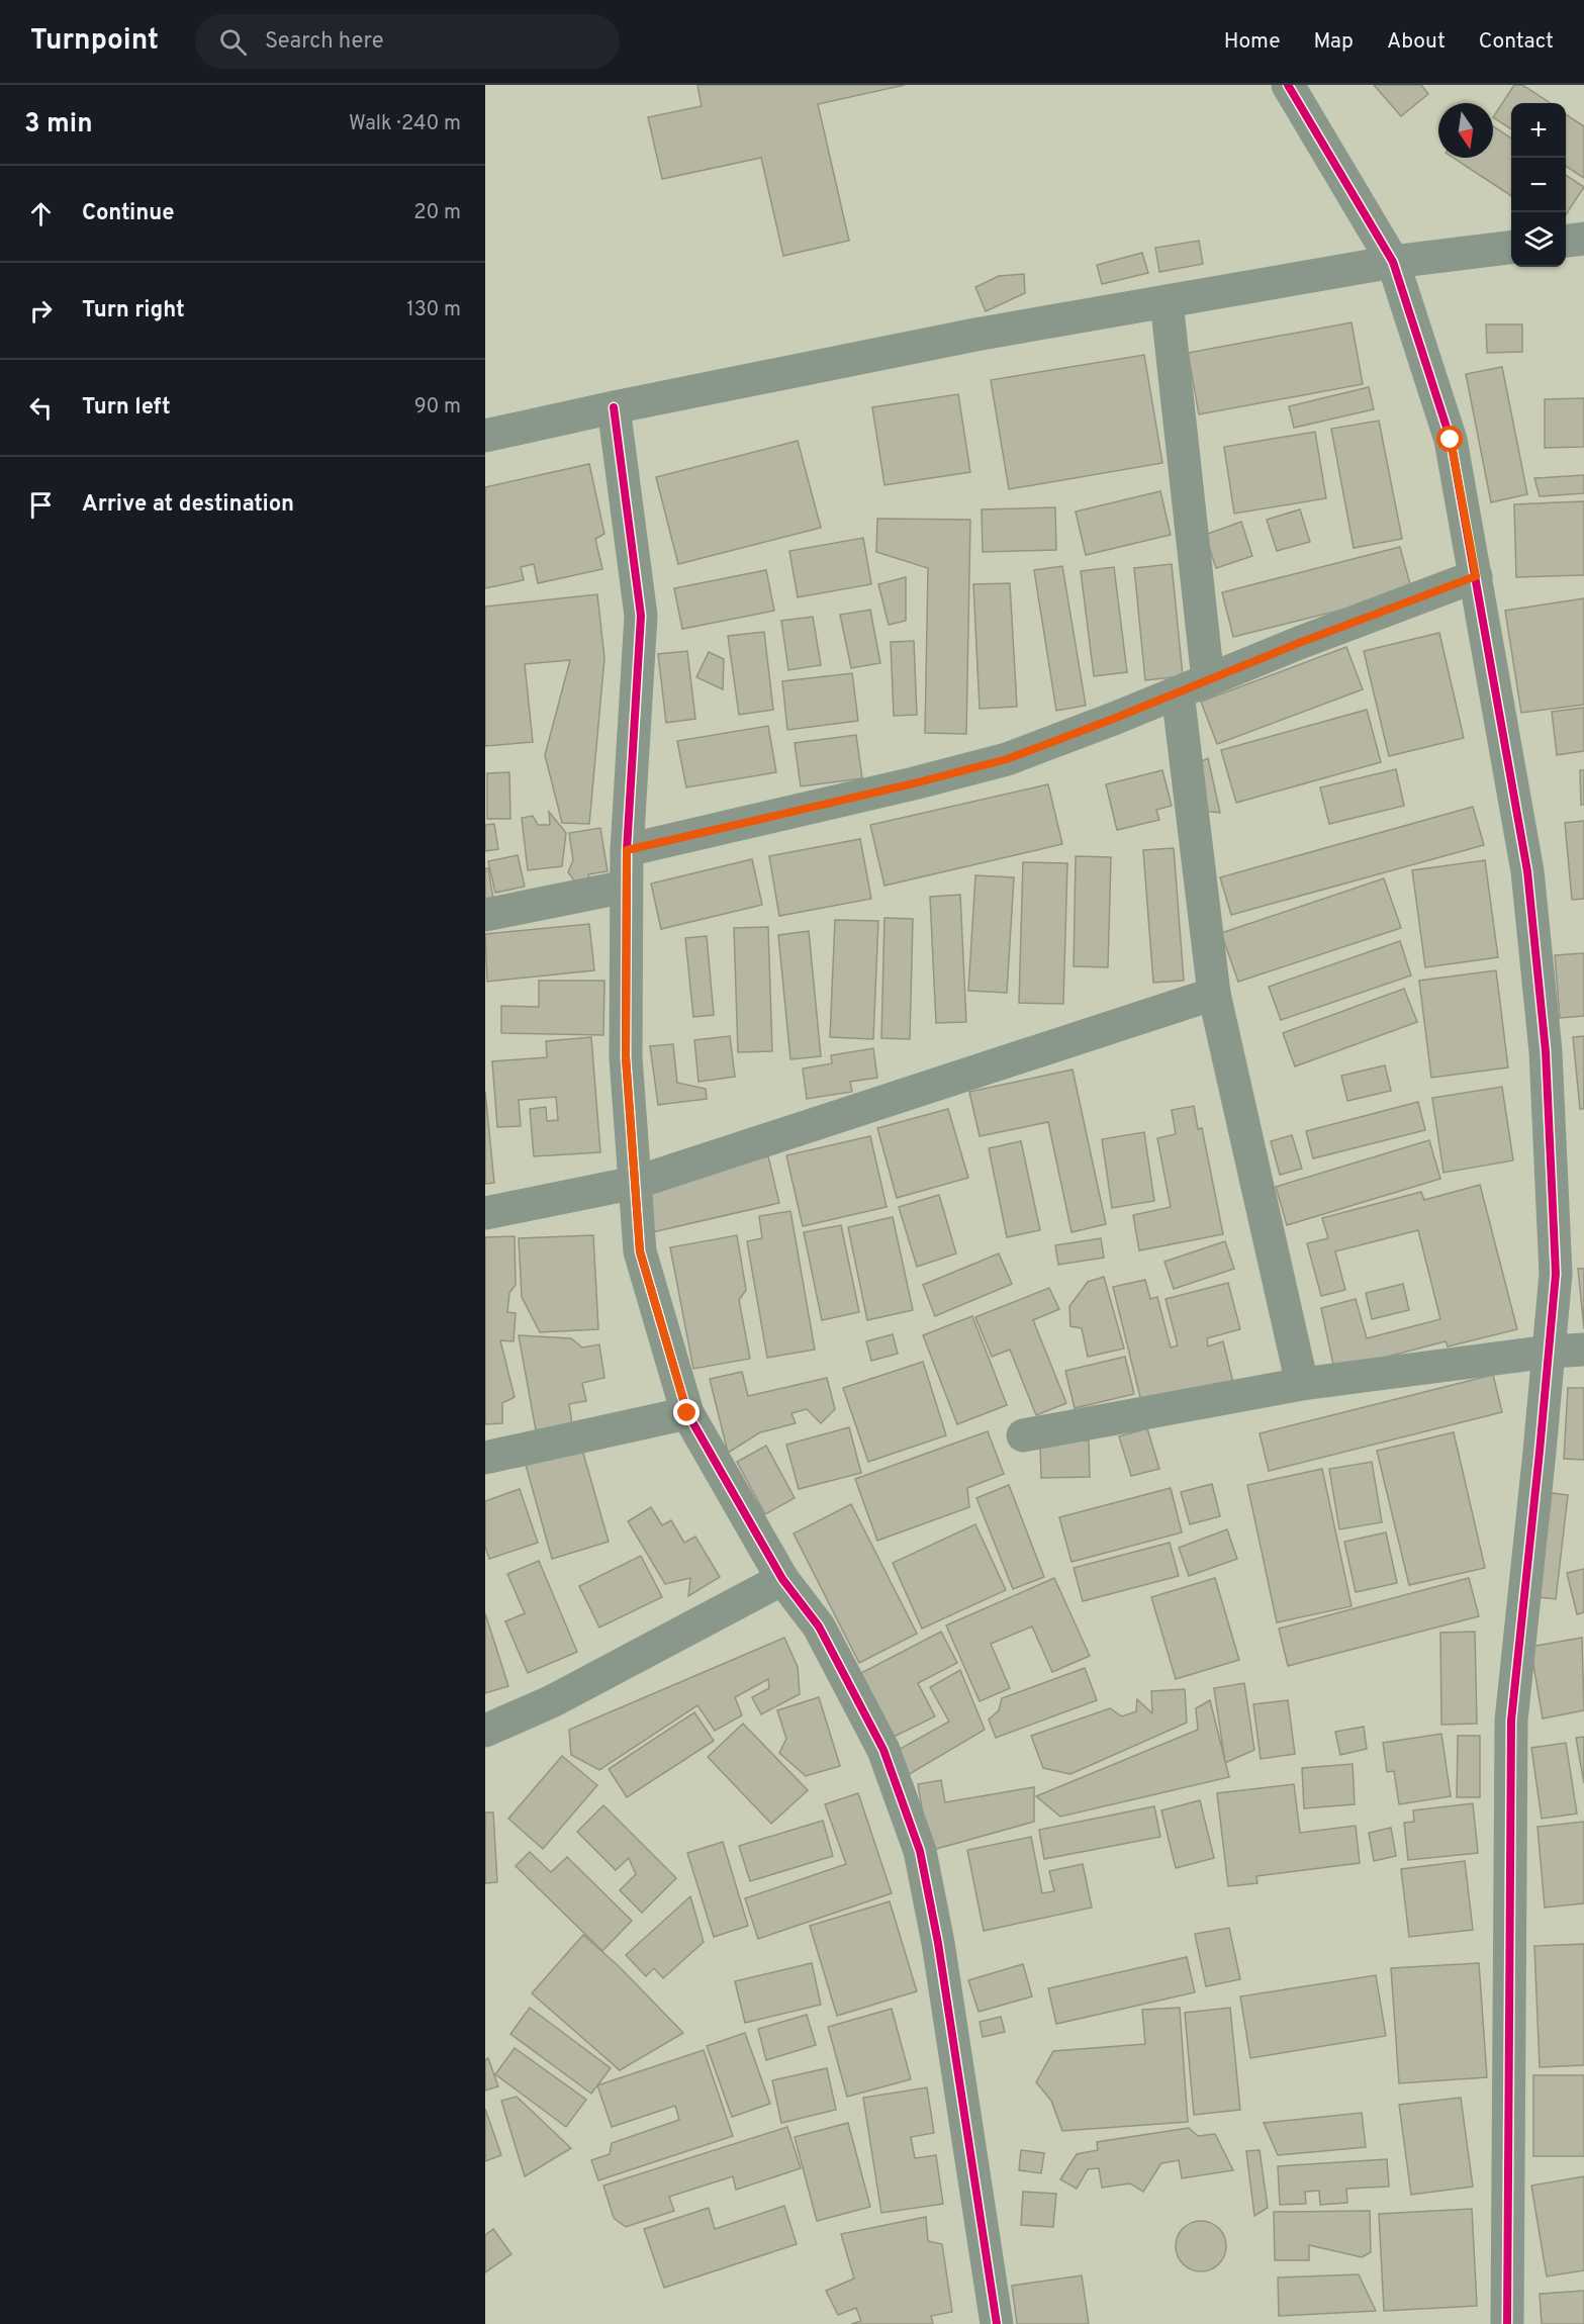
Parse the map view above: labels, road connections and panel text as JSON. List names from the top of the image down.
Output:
{
  "north": "bottom",
  "page": {
    "header": "Turnpoint",
    "search": "Search here",
    "nav": [
      "Home",
      "Map",
      "About",
      "Contact"
    ],
    "heading": ["3 min", "Walk · 240 m"],
    "map_buttons": ["+", "−"],
    "list": [
      ["Continue", "20 m"],
      ["Turn right", "130 m"],
      ["Turn left", "90 m"],
      "Arrive at destination"
    ]
  }
}
